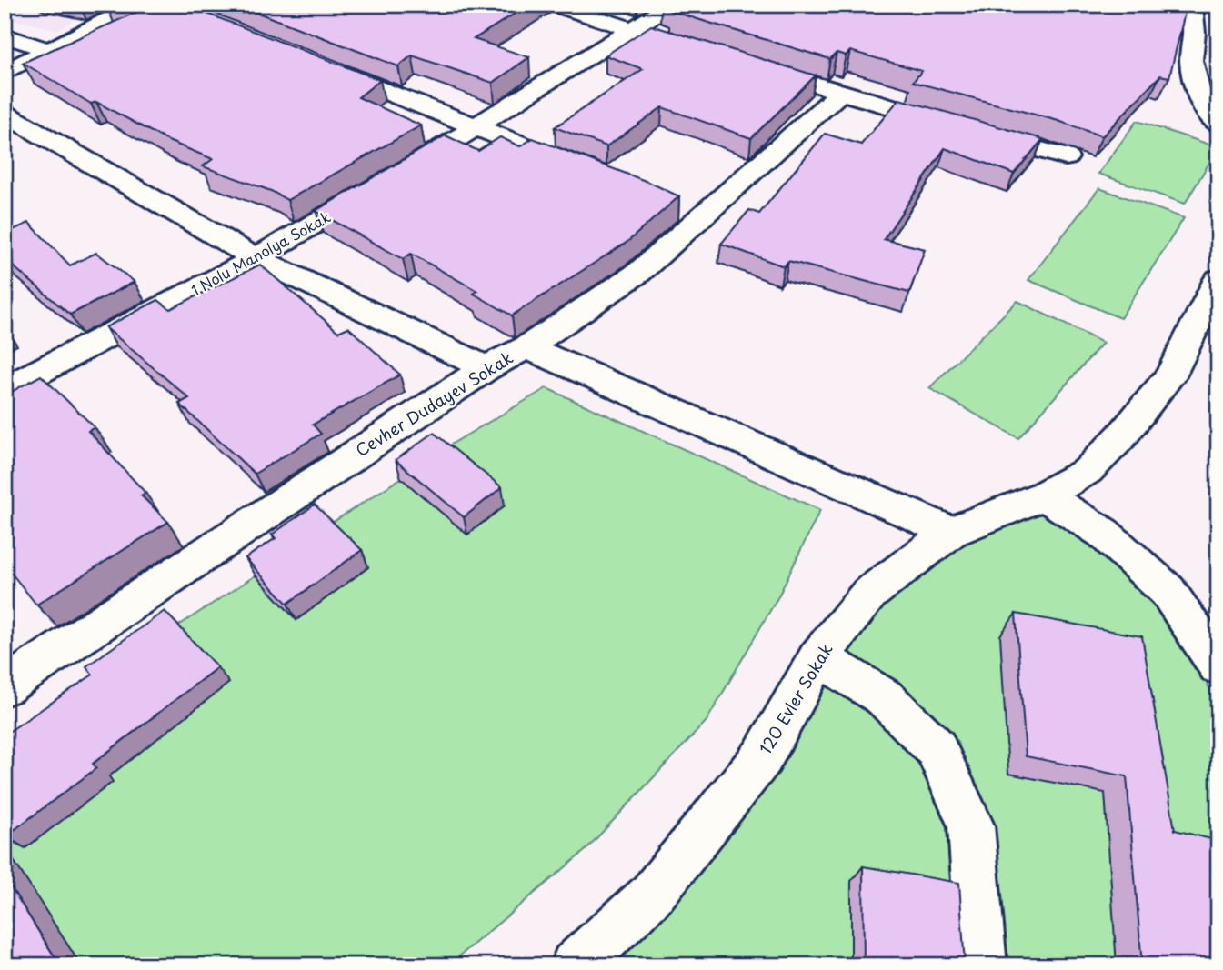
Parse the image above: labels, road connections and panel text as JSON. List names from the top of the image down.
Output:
{
  "streets": {
    "street": ["1 Nolu Manolya Sokak", "Cevher Dudayev Sokak", "120 Evler Sokak"]
  }
}
